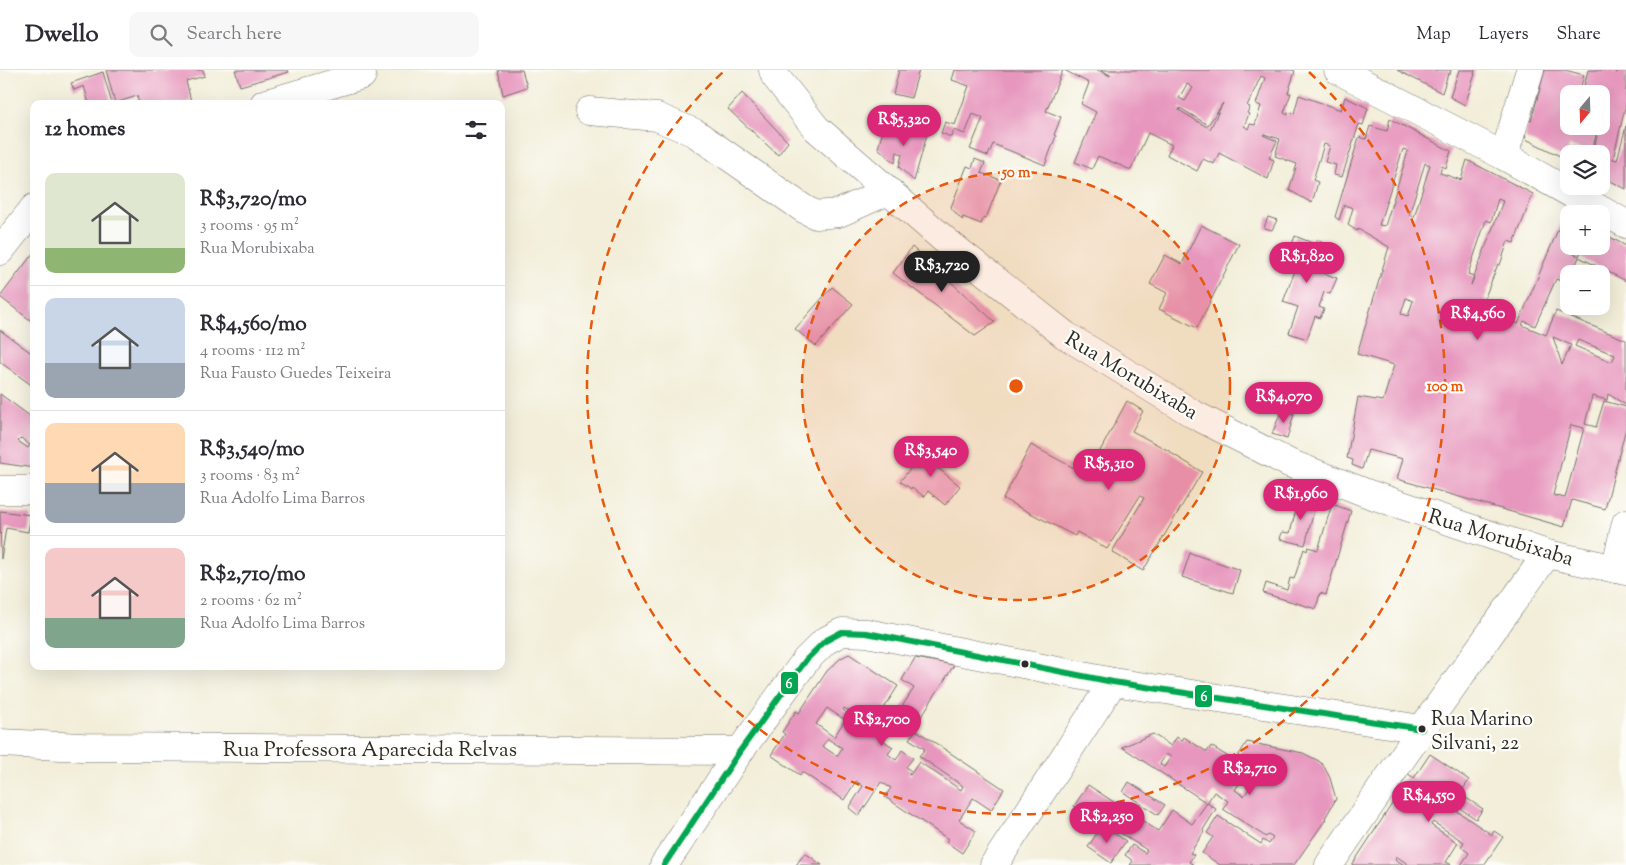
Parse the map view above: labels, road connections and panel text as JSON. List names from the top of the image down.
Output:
{
  "streets": {
    "street": ["Rua Morubixaba", "Rua Professora Aparecida Relvas"]
  },
  "places": ["Rua Marino Silvani, 22"],
  "lines": ["transit line 6"],
  "north": "bottom",
  "page": {
    "header": "Dwello",
    "search": "Search here",
    "nav": ["Map", "Layers", "Share"],
    "map_buttons": ["+", "−"],
    "heading": "12 homes",
    "price": [
      "R$5,320",
      "R$1,820",
      "R$3,720",
      "R$4,560",
      "R$4,070",
      "R$3,540",
      "R$5,310",
      "R$1,960",
      "R$2,700",
      "R$2,710",
      "R$4,550",
      "R$2,250"
    ],
    "list": [
      {
        "name": "R$3,720/mo",
        "note": "3 rooms · 95 m² · Rua Morubixaba"
      },
      {
        "name": "R$4,560/mo",
        "note": "4 rooms · 112 m² · Rua Fausto Guedes Teixeira"
      },
      {
        "name": "R$3,540/mo",
        "note": "3 rooms · 83 m² · Rua Adolfo Lima Barros"
      },
      {
        "name": "R$2,710/mo",
        "note": "2 rooms · 62 m² · Rua Adolfo Lima Barros"
      }
    ]
  },
  "rings": ["50 m", "100 m"]
}
